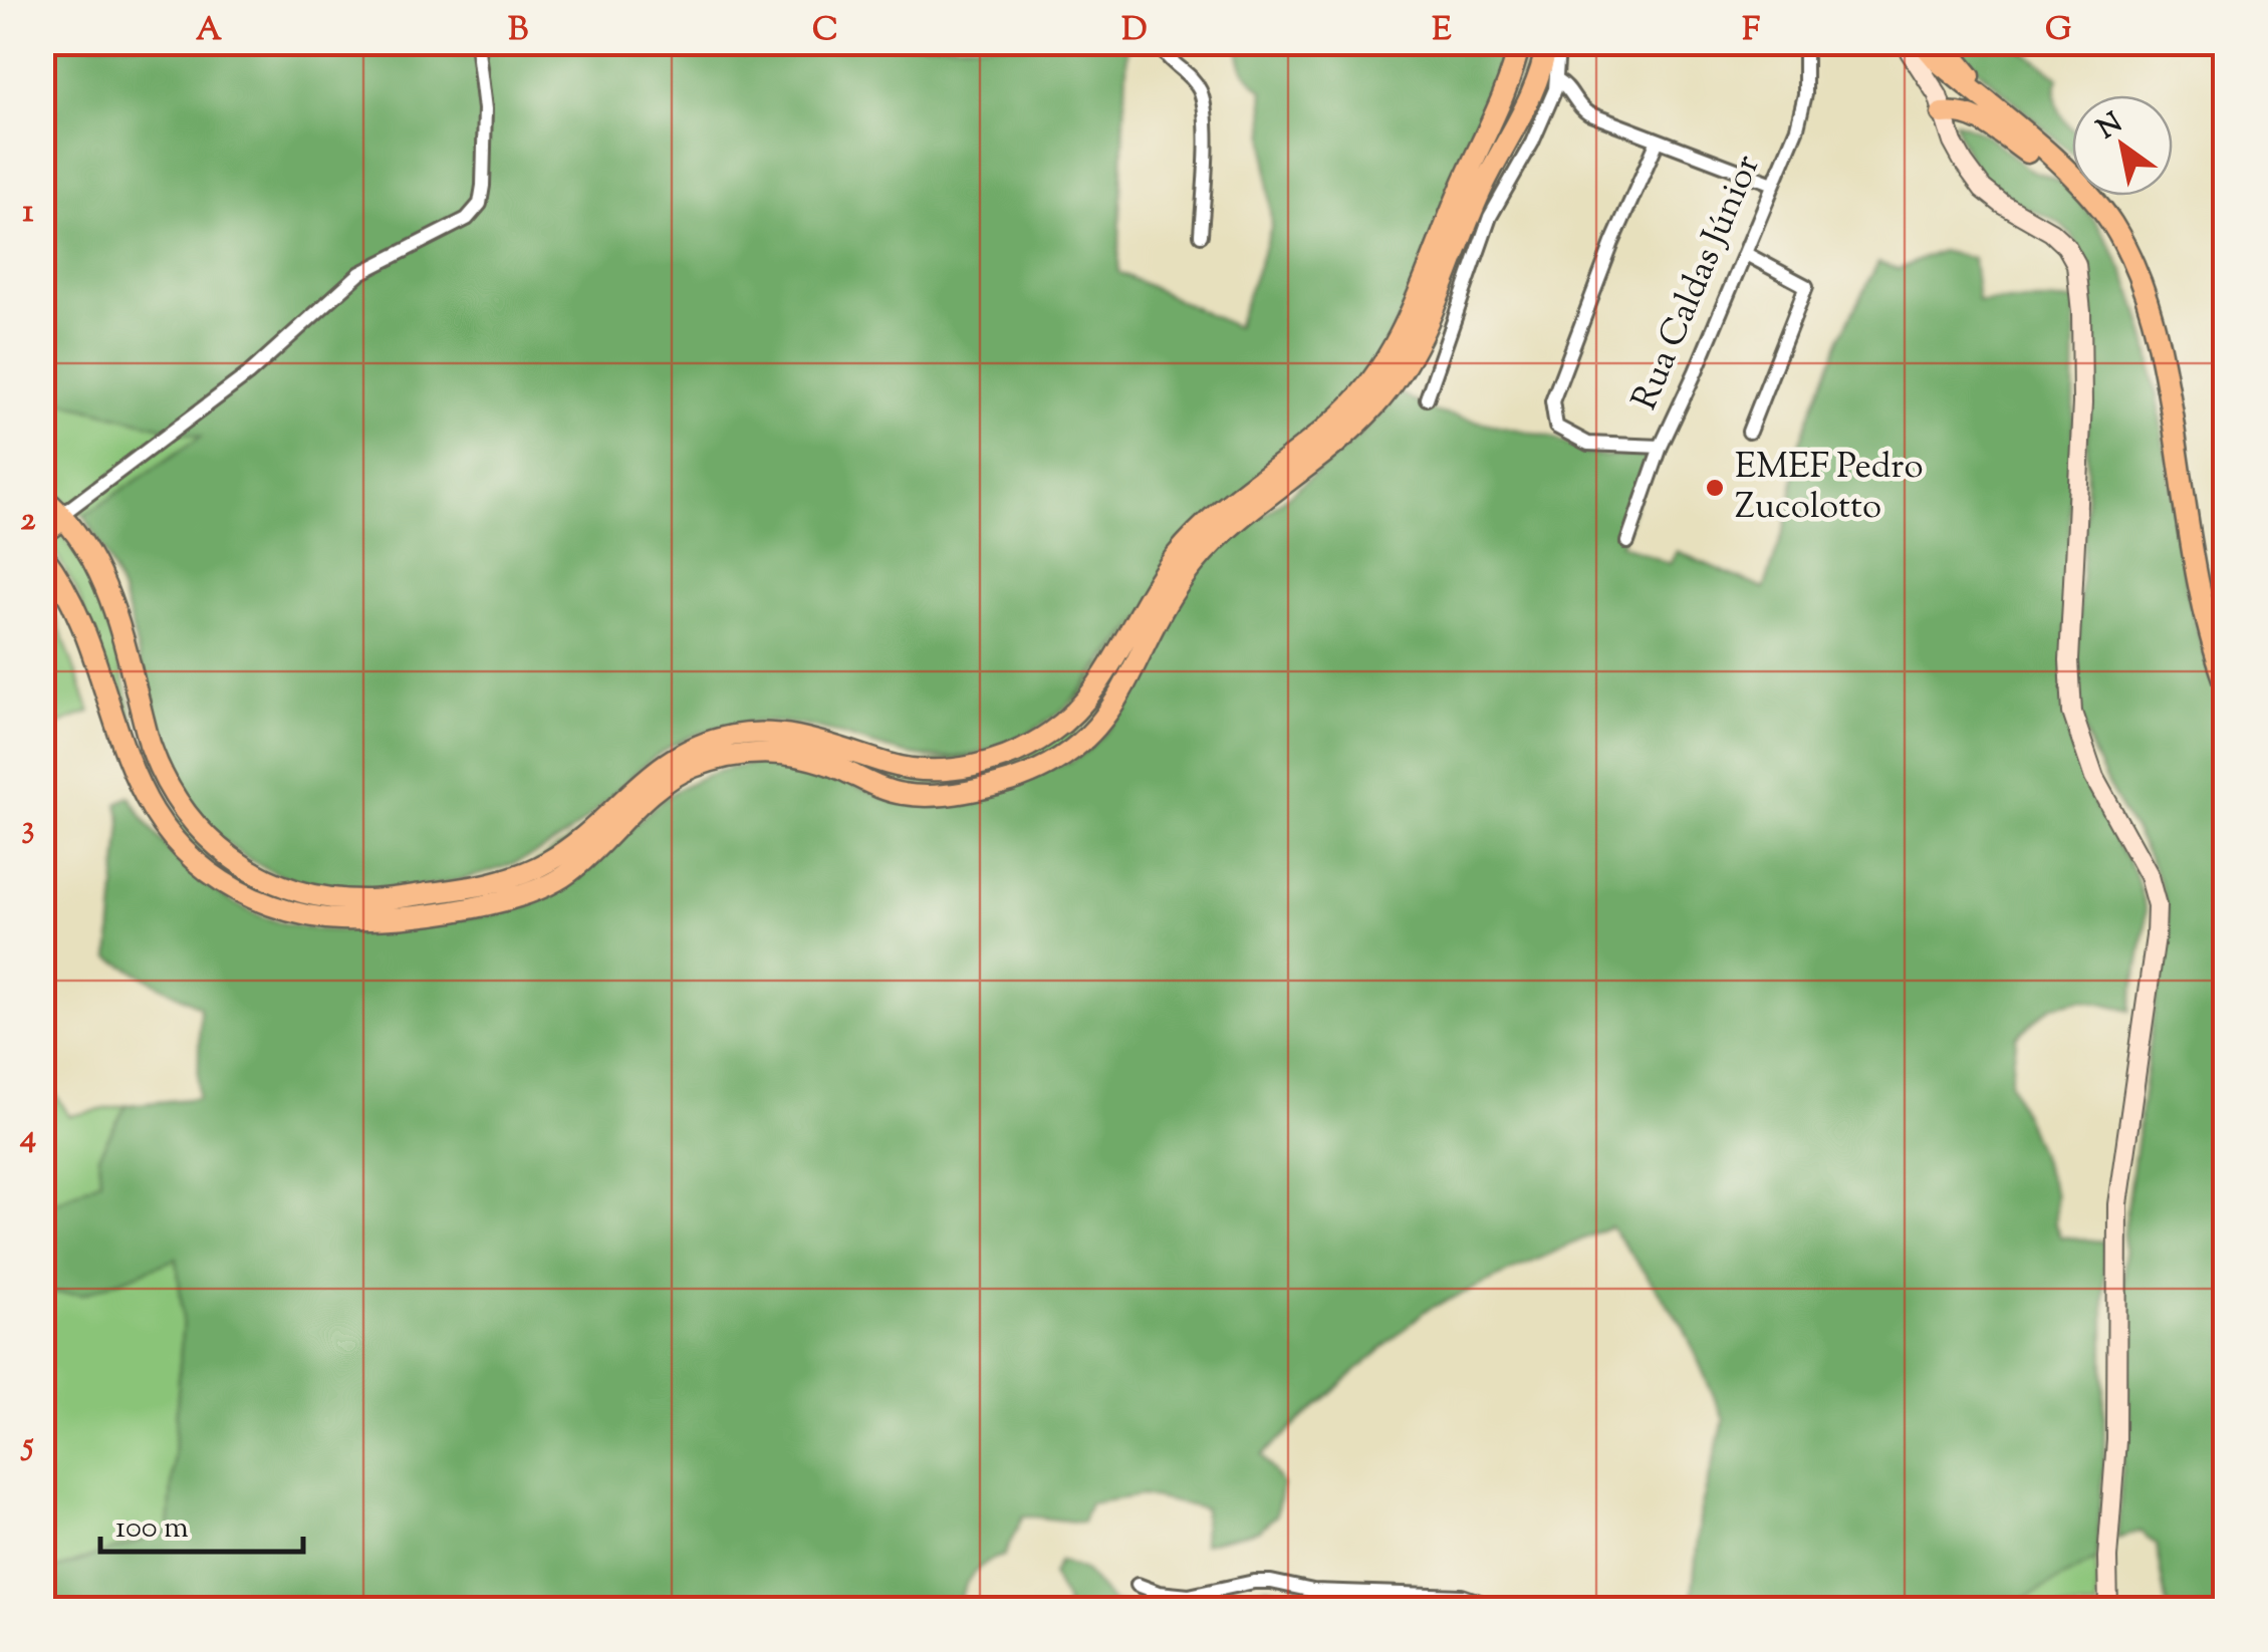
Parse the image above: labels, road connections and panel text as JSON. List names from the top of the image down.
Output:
{
  "streets": {
    "street": ["Rua Caldas Júnior"]
  },
  "places": ["EMEF Pedro Zucolotto"],
  "scale_bar": "100 m",
  "north": "top left",
  "grid": {
    "columns": [
      "A",
      "B",
      "C",
      "D",
      "E",
      "F",
      "G"
    ],
    "rows": [
      "1",
      "2",
      "3",
      "4",
      "5"
    ]
  }
}
